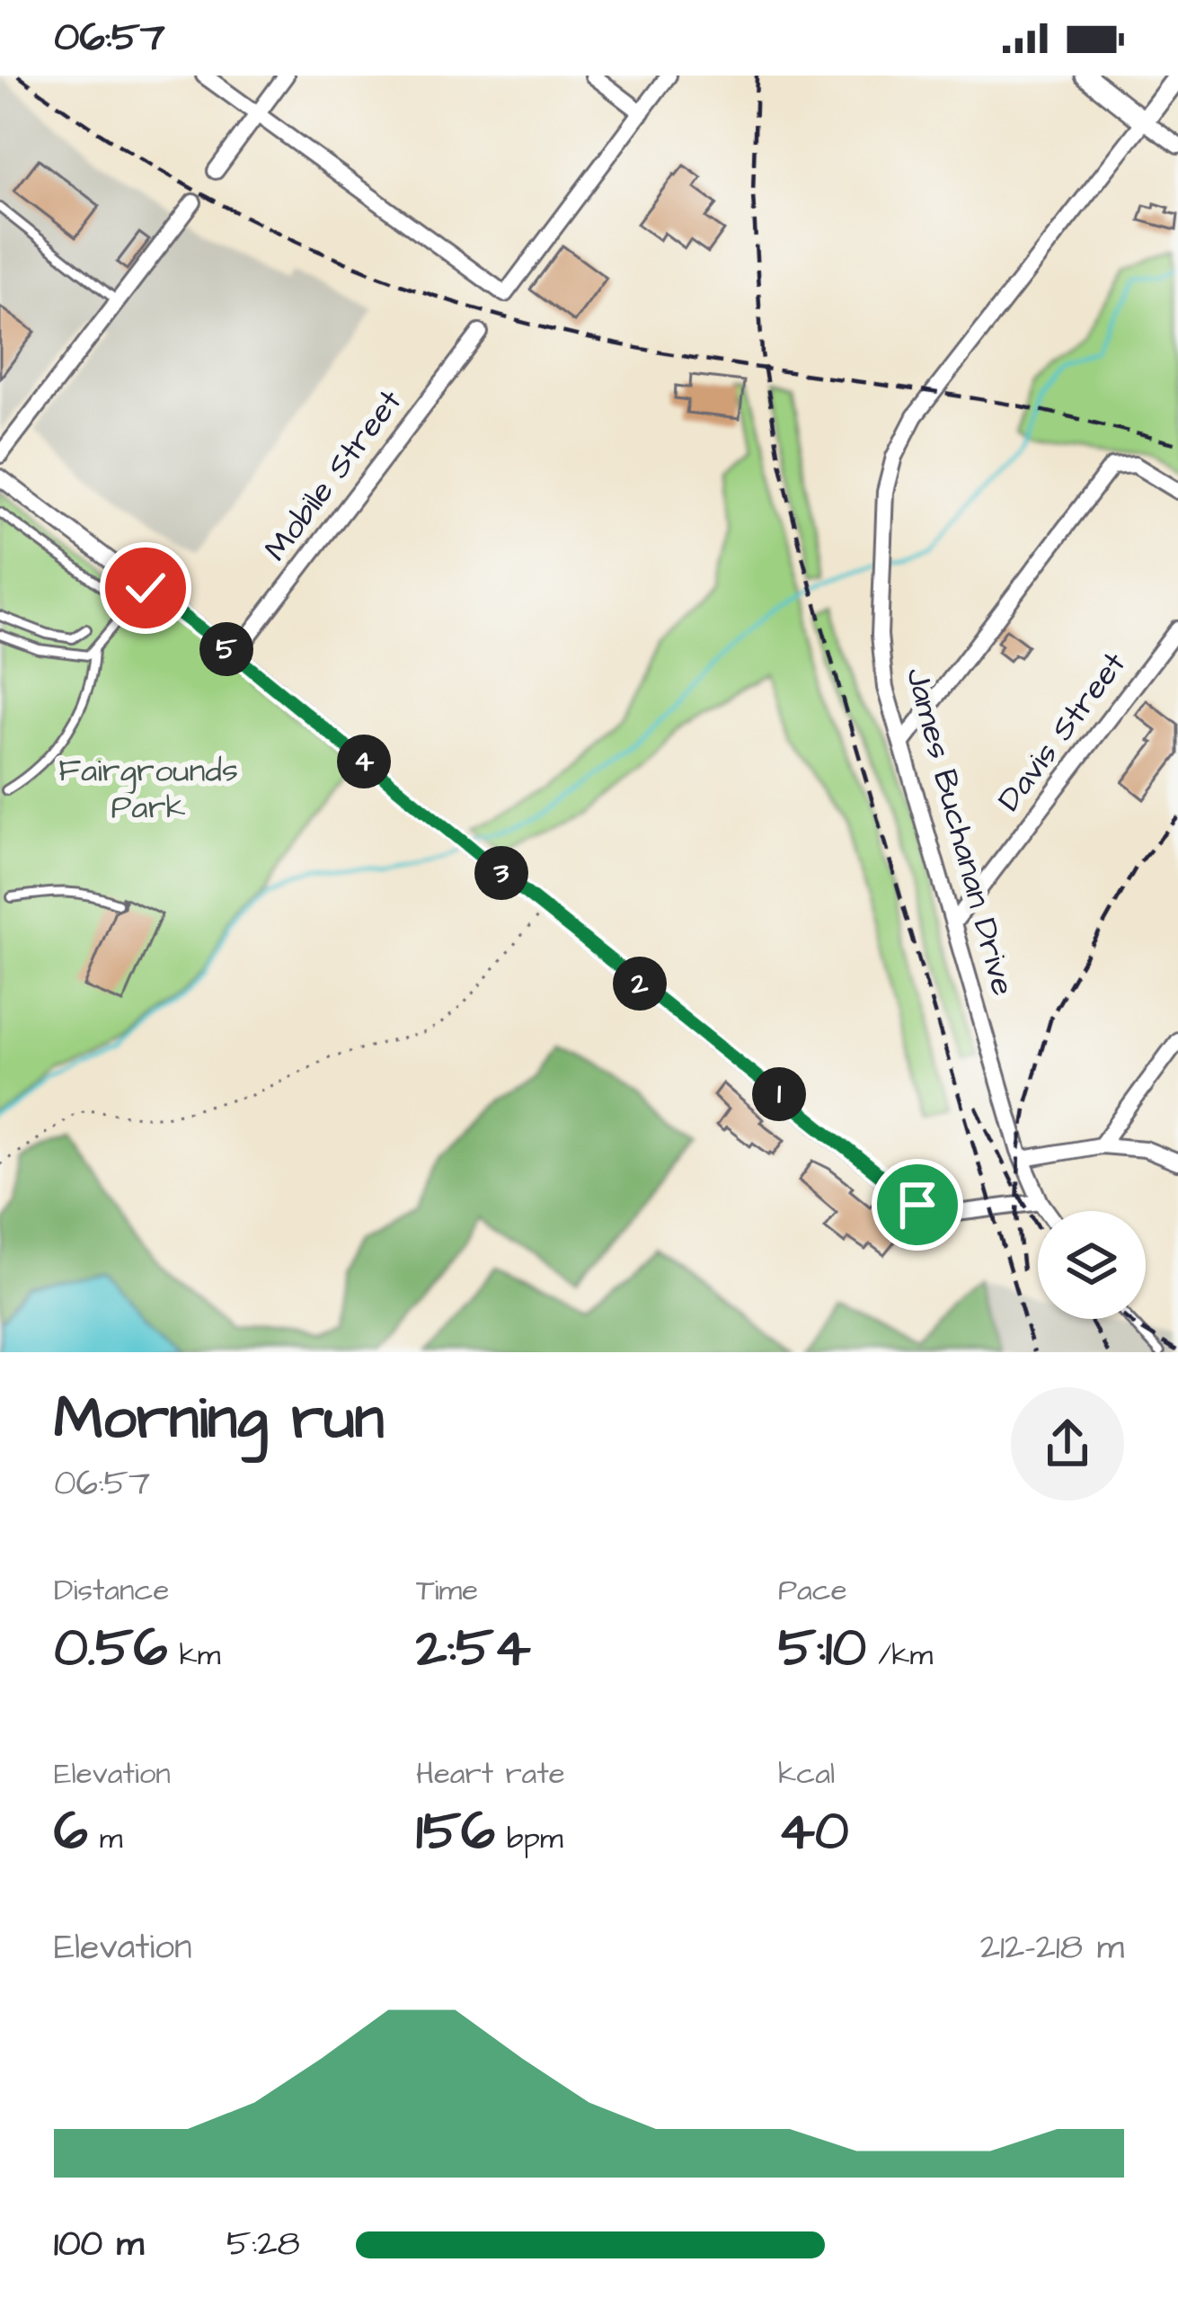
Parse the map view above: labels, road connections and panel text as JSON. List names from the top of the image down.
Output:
{
  "streets": {
    "street": ["Mobile Street", "Davis Street", "James Buchanan Drive"]
  },
  "crossings": [
    ["Davis Street", "James Buchanan Drive"]
  ],
  "parks": ["Fairgrounds Park"],
  "page": {
    "status": "06:57",
    "pins": [
      "5",
      "4",
      "3",
      "2",
      "1"
    ],
    "heading": ["Morning run", "06:57"],
    "stats": [
      ["Distance", "0.56 km"],
      ["Time", "2:54"],
      ["Pace", "5:10 /km"],
      ["Elevation", "6 m"],
      ["Heart rate", "156 bpm"],
      ["kcal", "40"]
    ],
    "chart": ["Elevation", "212–218 m"],
    "list": [
      {
        "name": "100 m",
        "note": "5:28"
      }
    ]
  }
}
